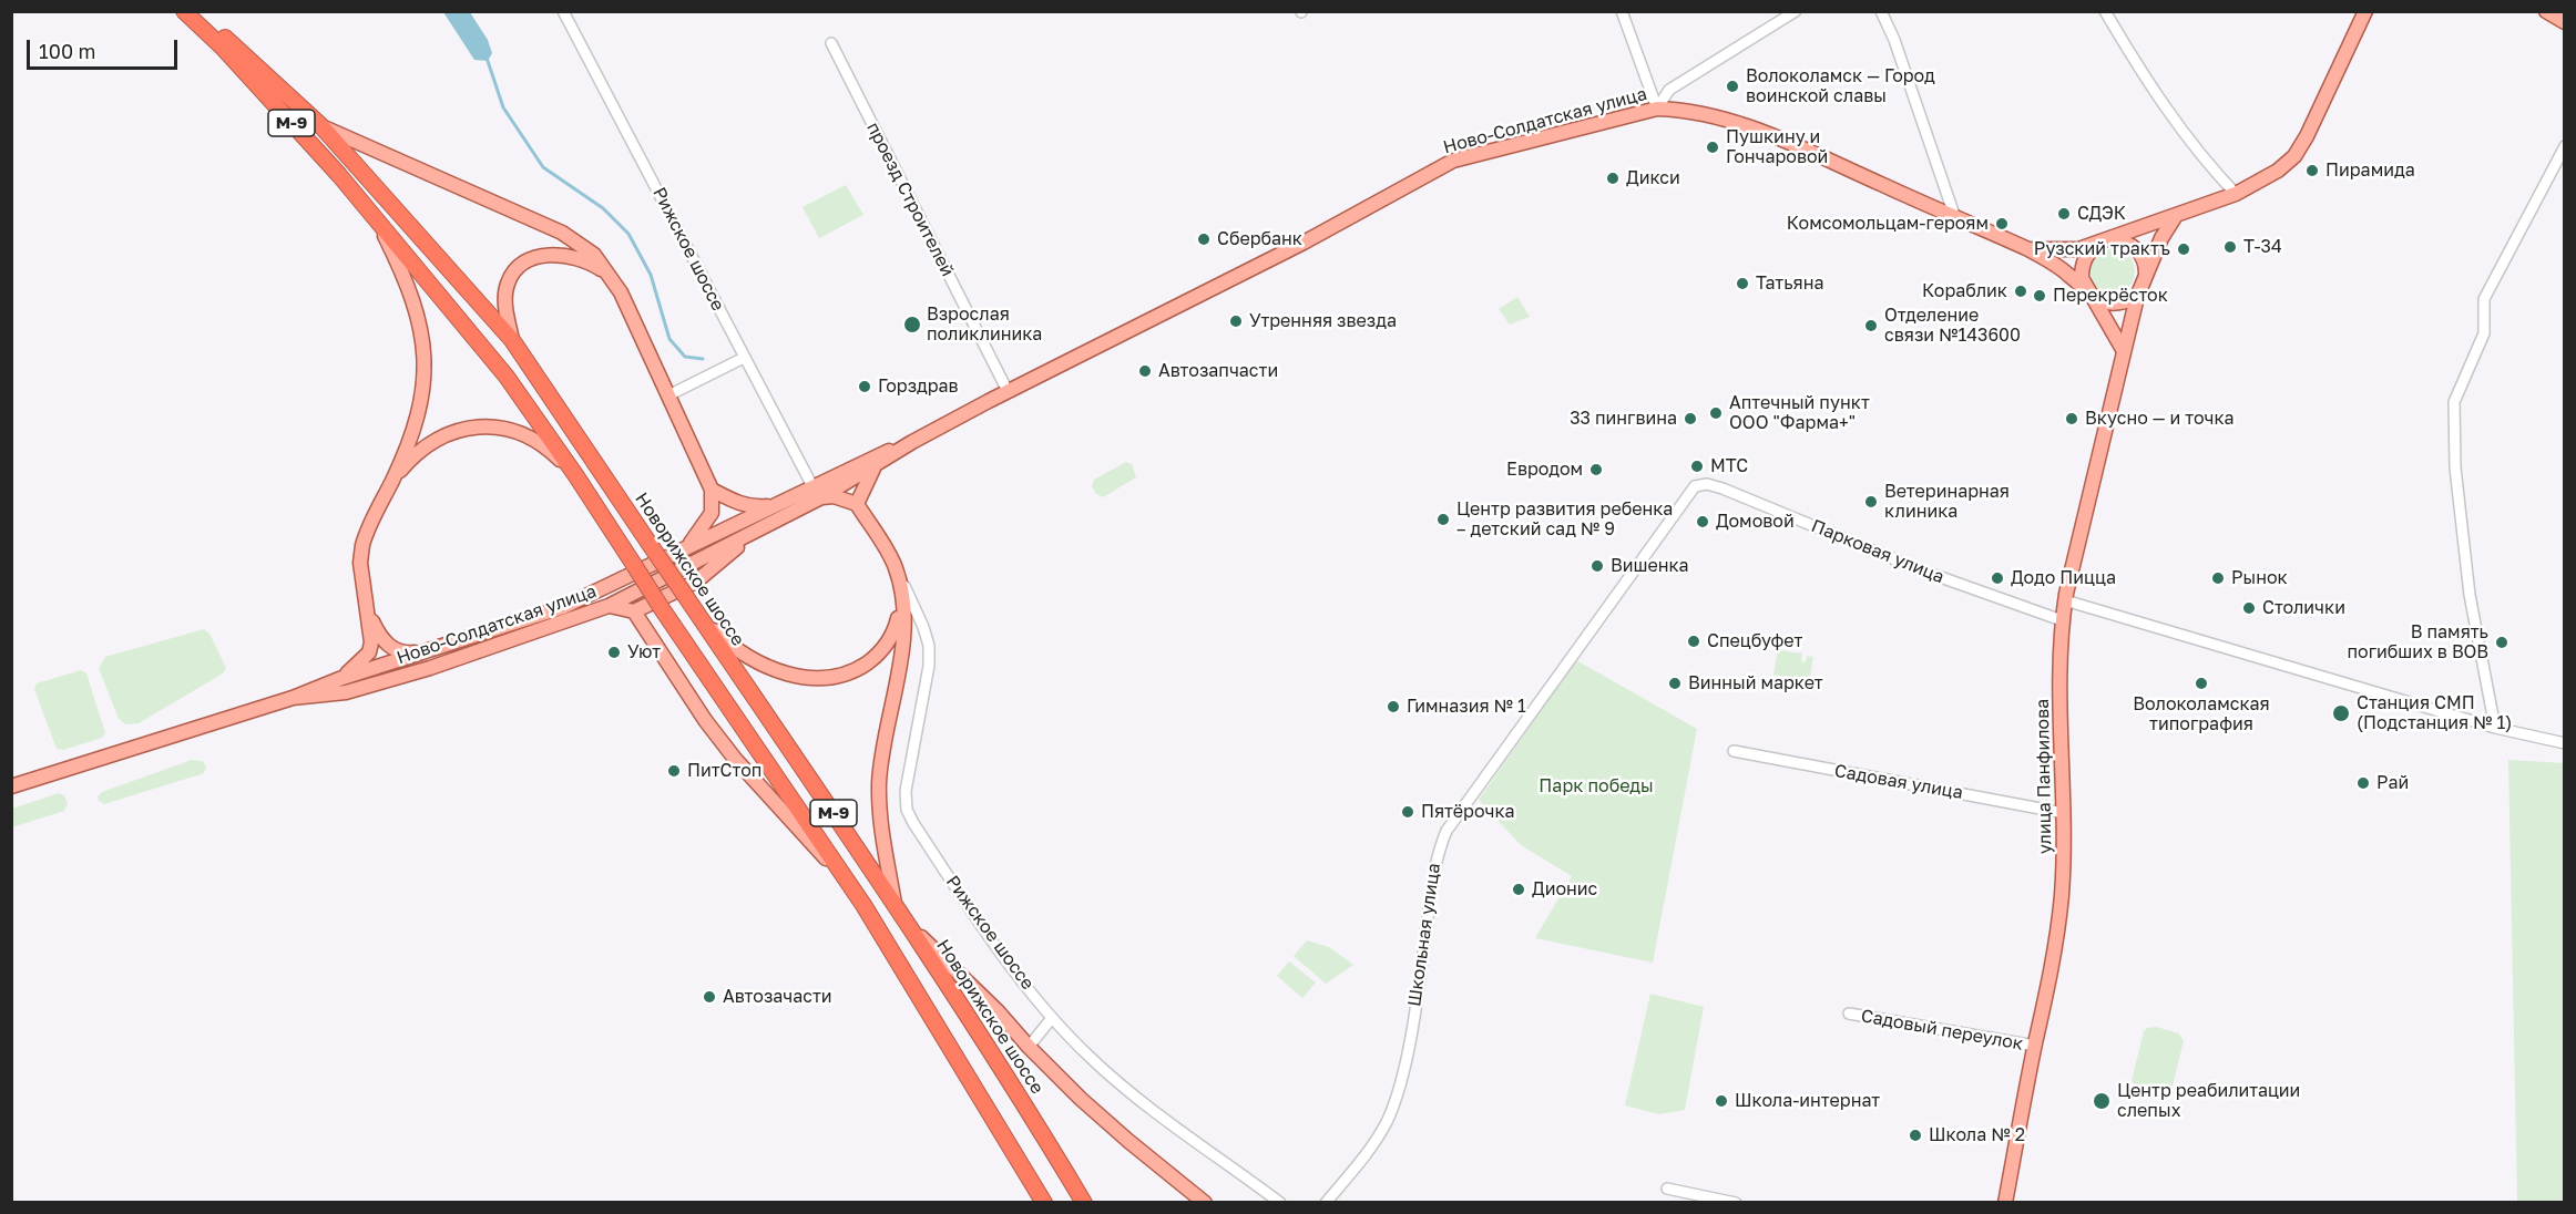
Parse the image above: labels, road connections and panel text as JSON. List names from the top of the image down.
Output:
{
  "streets": {
    "highway": ["М-9", "Новорижское шоссе"],
    "main road": ["Ново-Солдатская улица", "улица Панфилова"],
    "street": [
      "проезд Строителей",
      "Рижское шоссе",
      "Парковая улица",
      "Садовая улица",
      "Школьная улица",
      "Садовый переулок"
    ]
  },
  "crossings": [
    ["Ново-Солдатская улица", "проезд Строителей"],
    ["Ново-Солдатская улица", "Рижское шоссе"],
    ["Ново-Солдатская улица", "улица Панфилова"],
    ["М-9", "Рижское шоссе"],
    ["М-9", "Новорижское шоссе"],
    ["Парковая улица", "улица Панфилова"],
    ["Парковая улица", "Школьная улица"],
    ["улица Панфилова", "Садовая улица"],
    ["улица Панфилова", "Садовый переулок"]
  ],
  "parks": ["Парк победы"],
  "places": [
    "Волоколамск — Город воинской славы",
    "Пушкину и Гончаровой",
    "Пирамида",
    "Дикси",
    "СДЭК",
    "Комсомольцам-героям",
    "Сбербанк",
    "Т-34",
    "Рузский трактъ",
    "Татьяна",
    "Кораблик",
    "Перекрёсток",
    "Утренняя звезда",
    "Взрослая поликлиника",
    "Отделение связи №143600",
    "Автозапчасти",
    "Горздрав",
    "Аптечный пункт ООО \"Фарма+\"",
    "33 пингвина",
    "Вкусно — и точка",
    "МТС",
    "Евродом",
    "Ветеринарная клиника",
    "Центр развития ребенка – детский сад № 9",
    "Домовой",
    "Вишенка",
    "Додо Пицца",
    "Рынок",
    "Столички",
    "Спецбуфет",
    "В память погибших в ВОВ",
    "Уют",
    "Винный маркет",
    "Волоколамская типография",
    "Гимназия № 1",
    "Станция СМП (Подстанция № 1)",
    "ПитСтоп",
    "Рай",
    "Пятёрочка",
    "Дионис",
    "Автозачасти",
    "Школа-интернат",
    "Центр реабилитации слепых",
    "Школа № 2"
  ],
  "scale_bar": "100 m"
}
